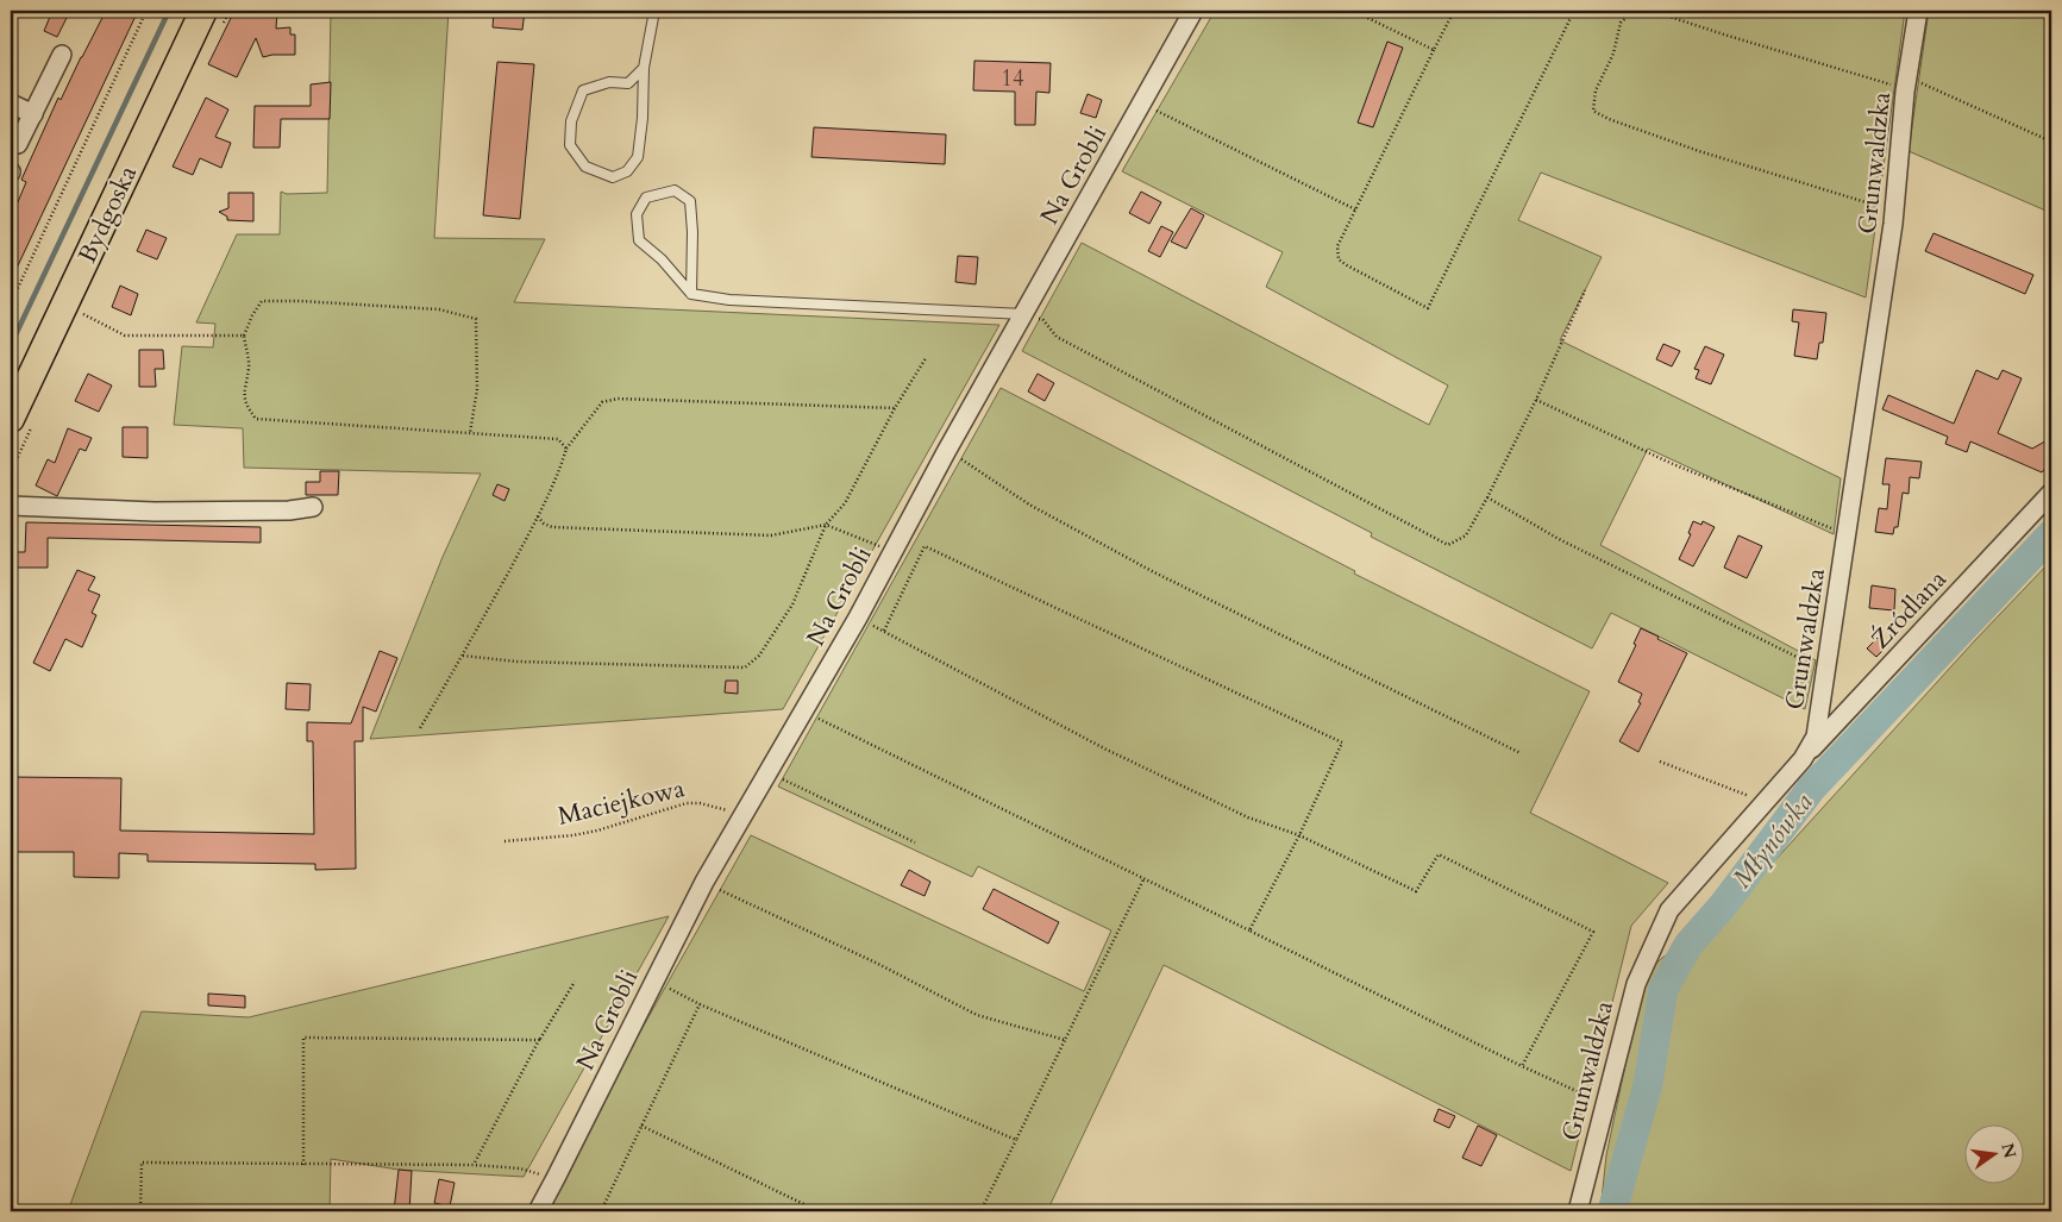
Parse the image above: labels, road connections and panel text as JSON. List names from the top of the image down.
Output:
{
  "streets": {
    "main road": ["Bydgoska"],
    "street": ["Grunwaldzka", "Na Grobli", "Źródlana"],
    "path": ["Maciejkowa"]
  },
  "crossings": [
    ["Grunwaldzka", "Źródlana"],
    ["Na Grobli", "Maciejkowa"]
  ],
  "water": ["Młynówka"],
  "house_numbers": ["14"],
  "north": "right"
}
